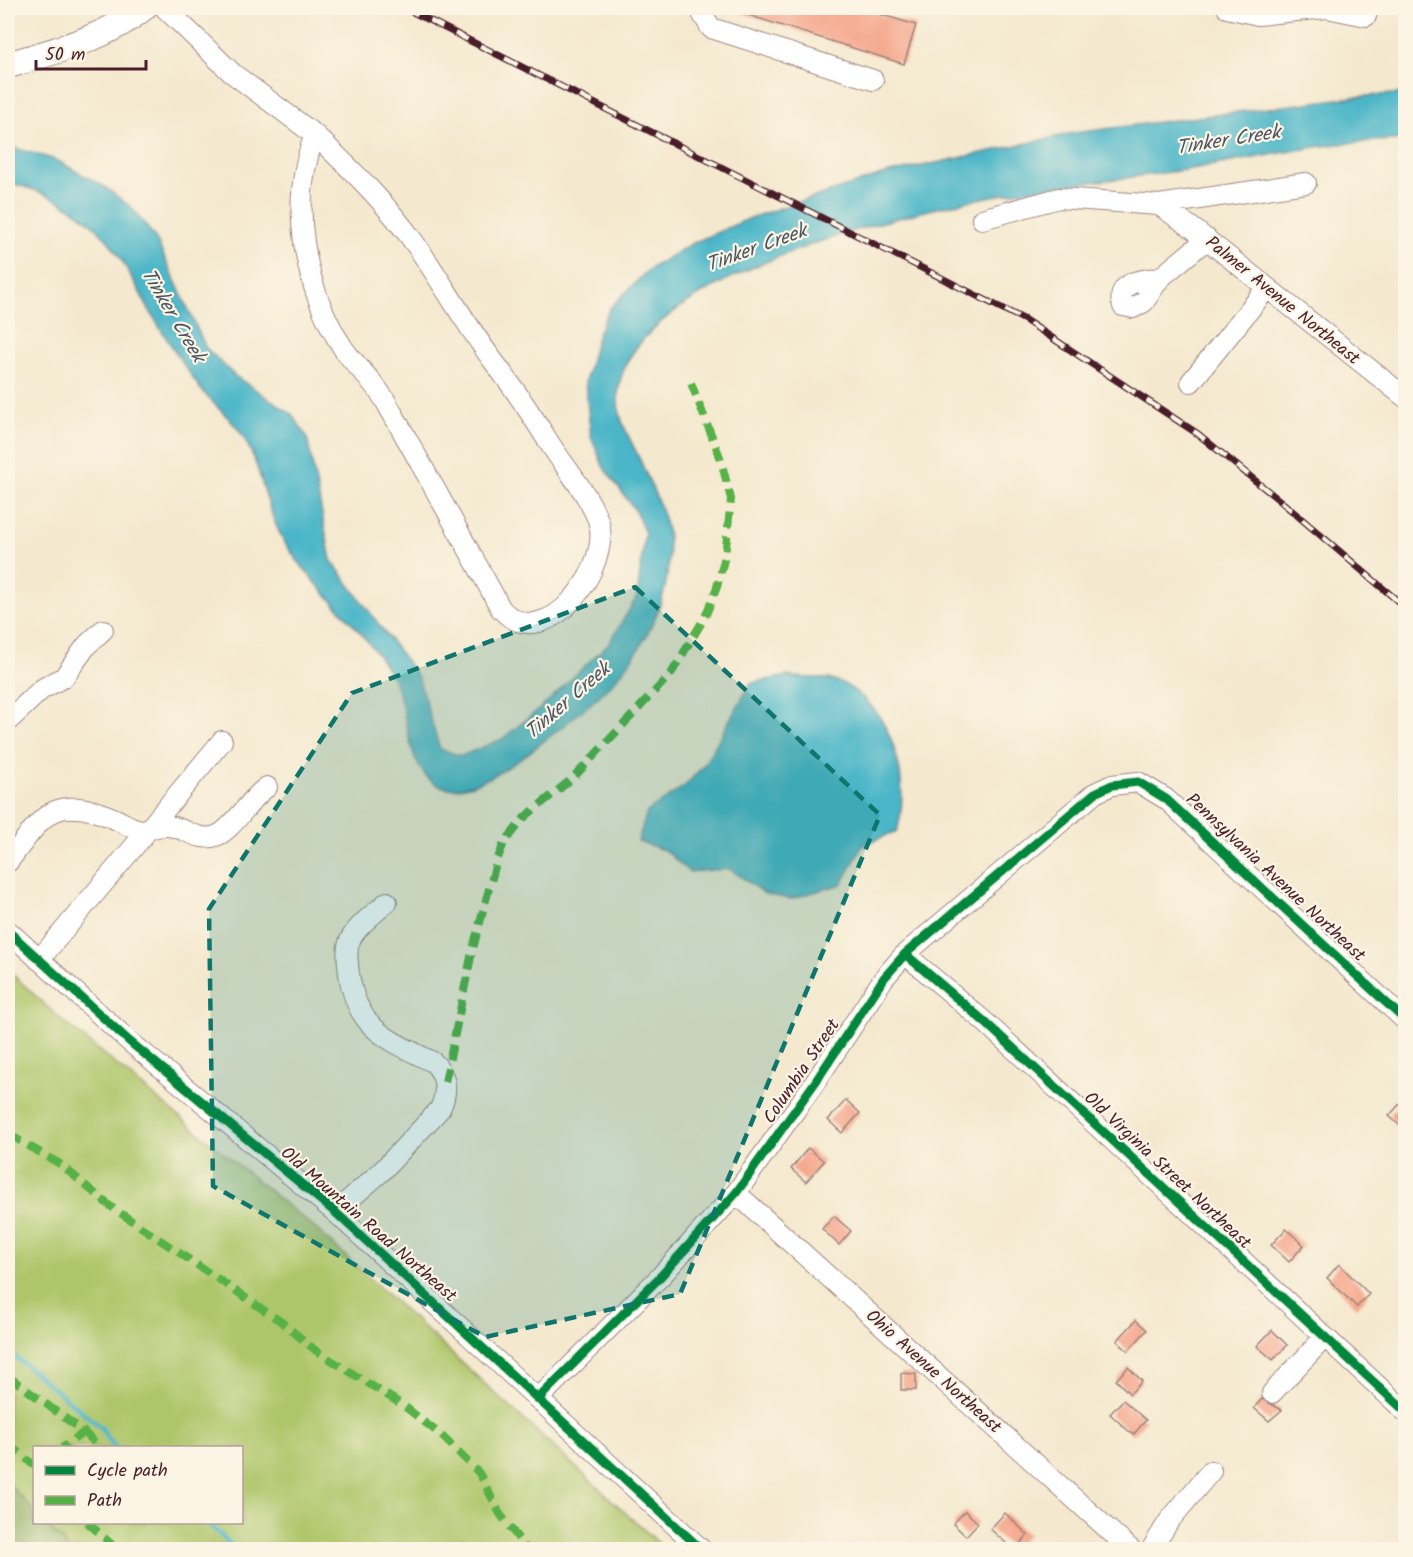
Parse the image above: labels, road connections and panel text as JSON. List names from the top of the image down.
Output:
{
  "streets": {
    "street": [
      "Palmer Avenue Northeast",
      "Pennsylvania Avenue Northeast",
      "Columbia Street",
      "Old Virginia Street Northeast",
      "Old Mountain Road Northeast",
      "Ohio Avenue Northeast"
    ]
  },
  "crossings": [
    ["Pennsylvania Avenue Northeast", "Columbia Street"],
    ["Columbia Street", "Old Virginia Street Northeast"],
    ["Columbia Street", "Old Mountain Road Northeast"],
    ["Columbia Street", "Ohio Avenue Northeast"]
  ],
  "water": ["Tinker Creek"],
  "legend": ["Cycle path", "Path"],
  "scale_bar": "50 m"
}
